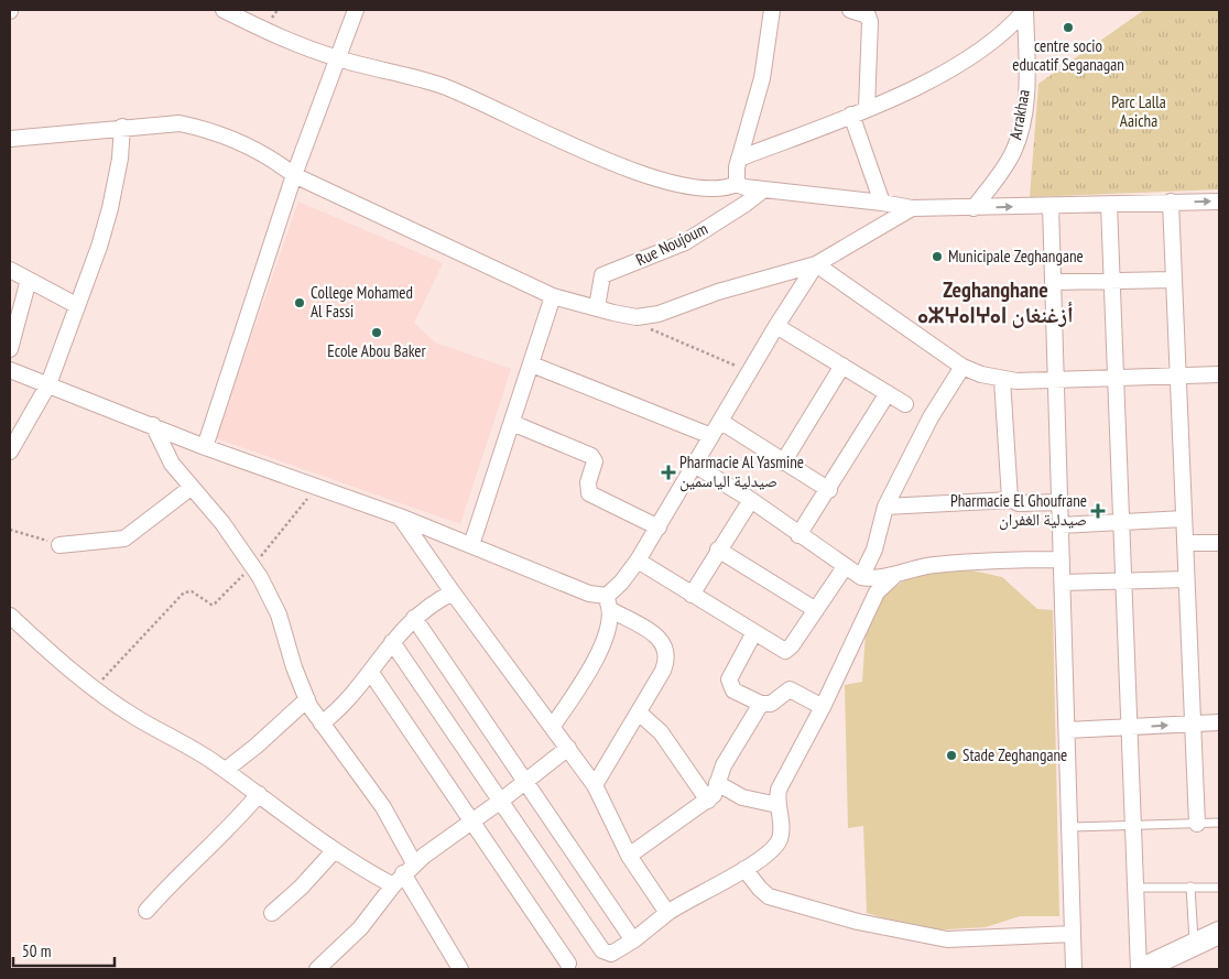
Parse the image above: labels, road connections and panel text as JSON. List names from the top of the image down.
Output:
{
  "streets": {
    "street": ["Arrakhaa", "Rue Noujoum"]
  },
  "districts": ["Zeghanghane ⴰⵣⵖⴰⵏⵖⴰⵏ أزغنغان"],
  "parks": ["Parc Lalla Aaicha"],
  "places": {
    "other": [
      "centre socio educatif Seganagan",
      "Municipale Zeghangane",
      "College Mohamed Al Fassi",
      "Ecole Abou Baker",
      "Stade Zeghangane"
    ],
    "health": ["Pharmacie Al Yasmine صيدلية الياسمين", "Pharmacie El Ghoufrane صيدلية الغفران"]
  },
  "scale_bar": "50 m"
}
